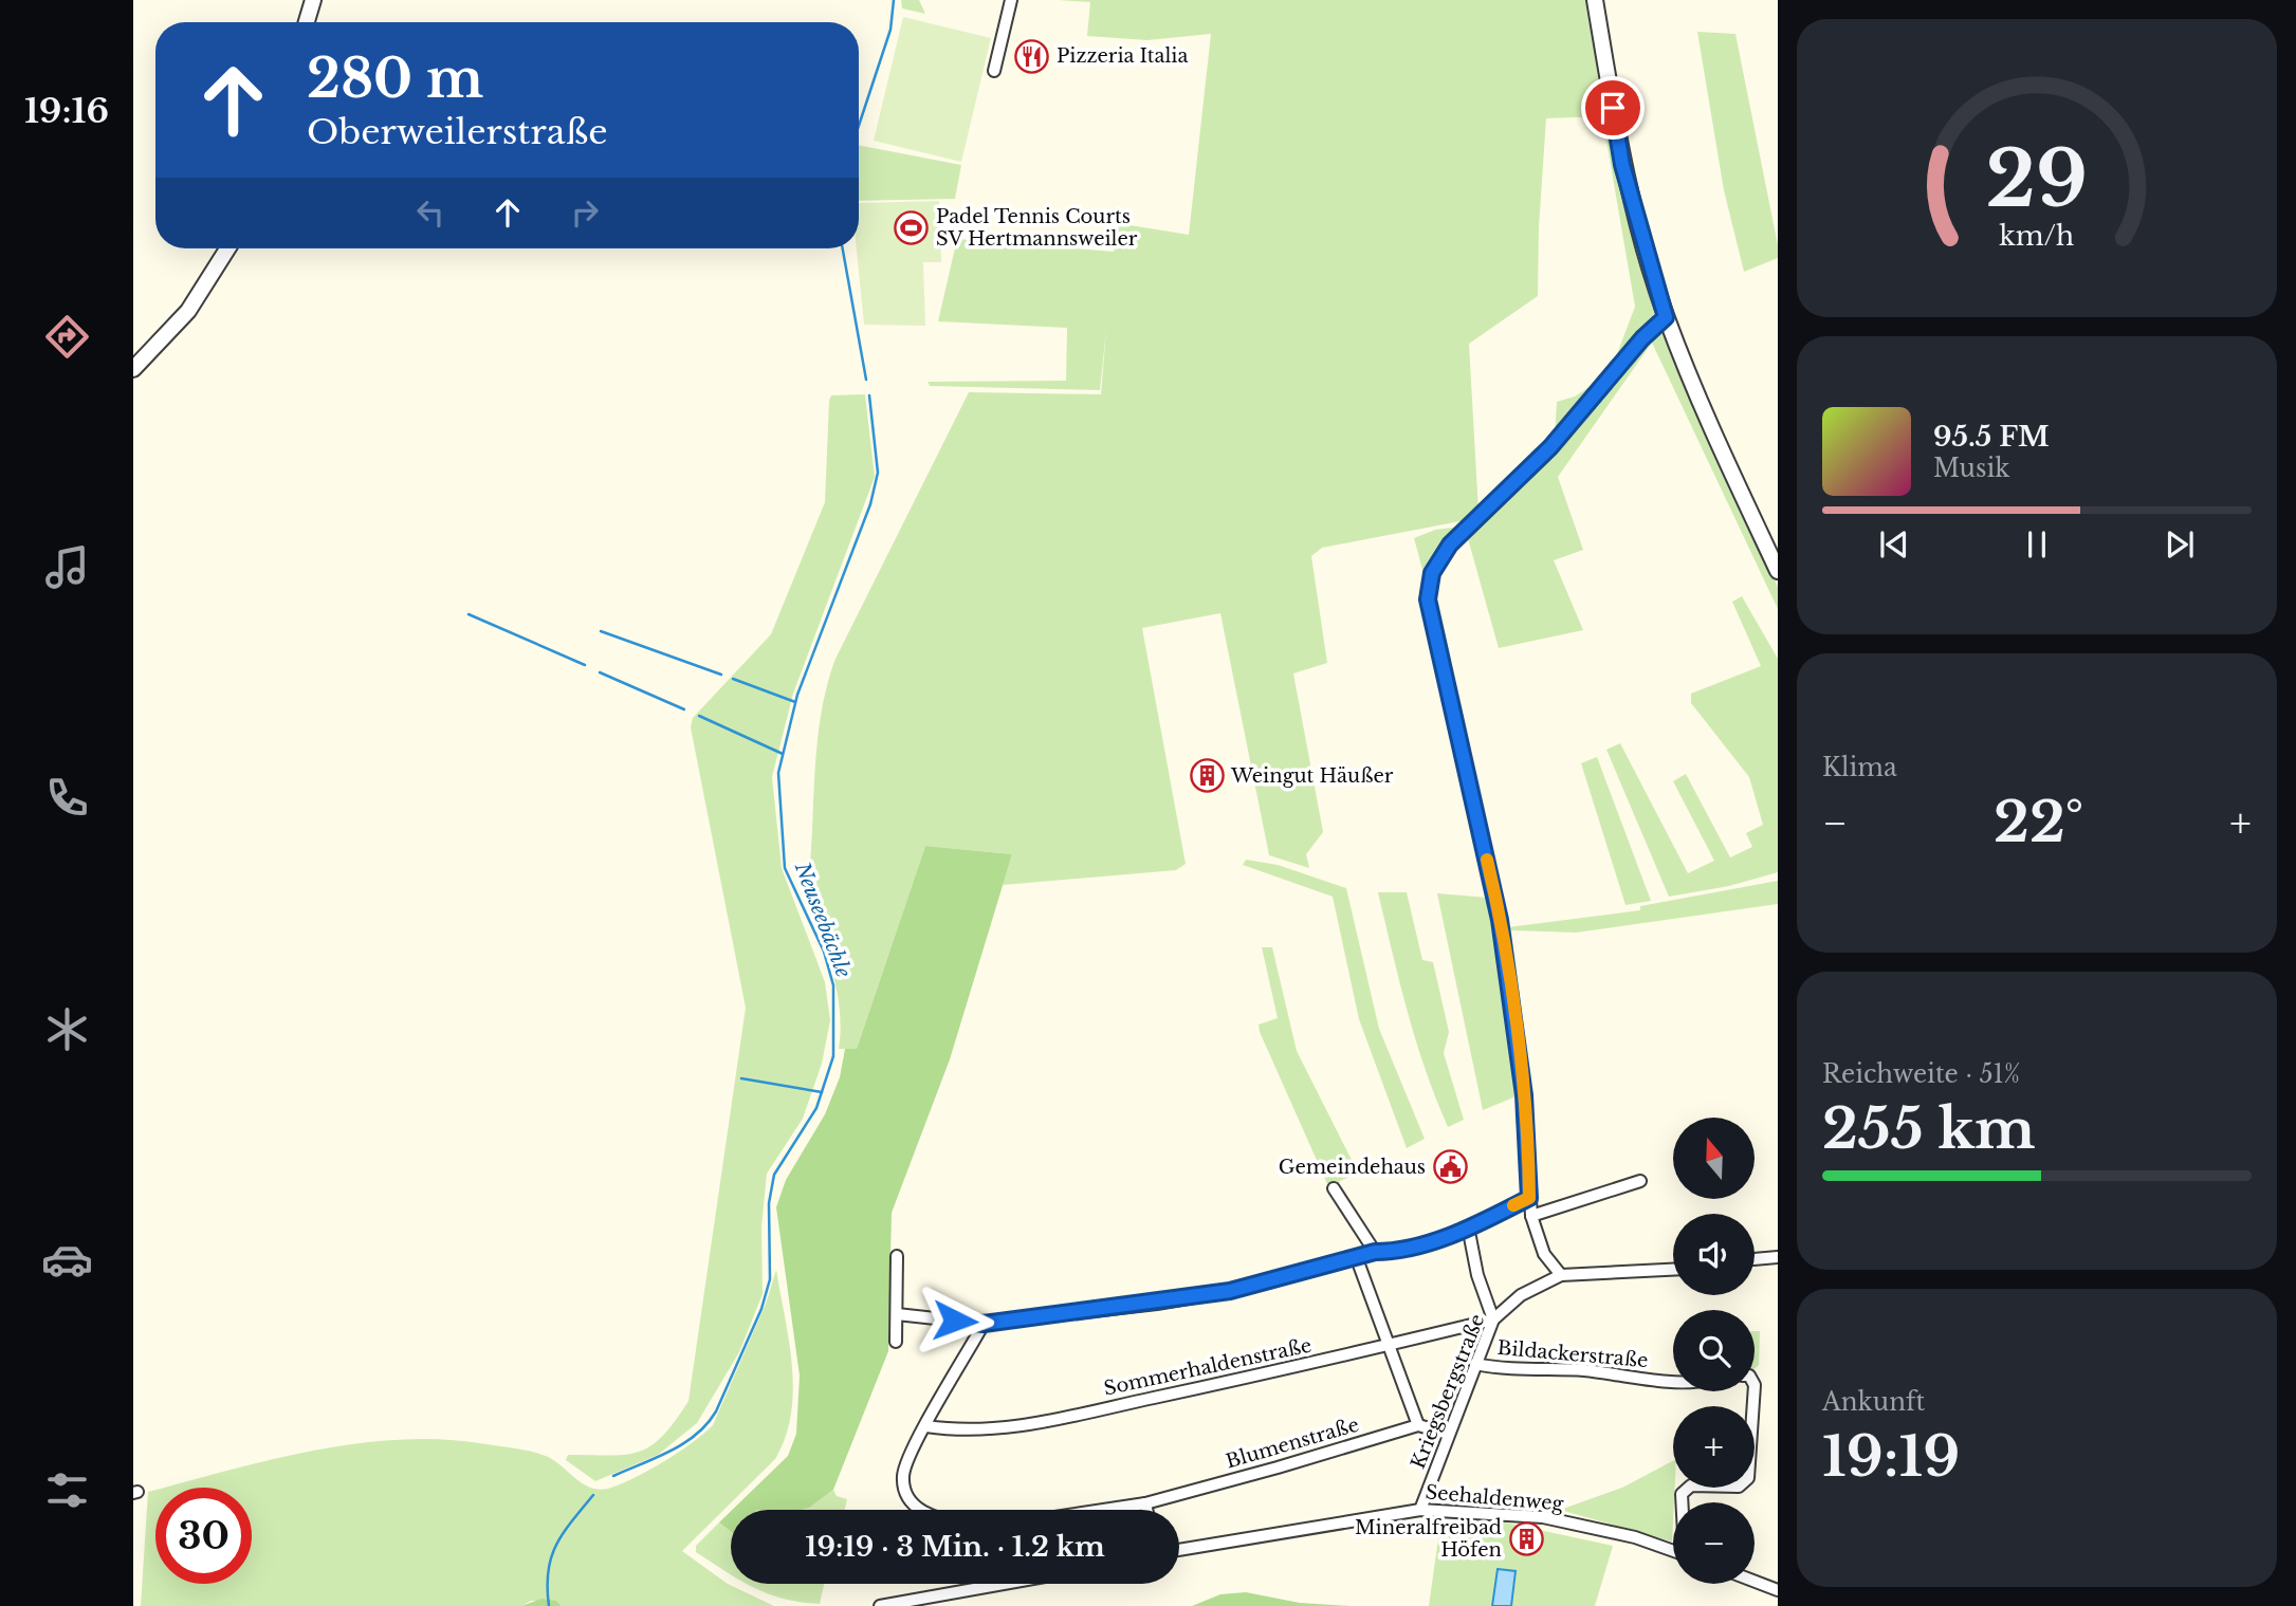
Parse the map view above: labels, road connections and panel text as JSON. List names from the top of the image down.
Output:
{
  "streets": {
    "street": [
      "Bildackerstraße",
      "Sommerhaldenstraße",
      "Kriegsbergstraße",
      "Blumenstraße",
      "Seehaldenweg"
    ]
  },
  "crossings": [
    ["Bildackerstraße", "Kriegsbergstraße"],
    ["Sommerhaldenstraße", "Kriegsbergstraße"],
    ["Kriegsbergstraße", "Seehaldenweg"]
  ],
  "water": ["Neuseebächle"],
  "places": {
    "restaurant": ["Pizzeria Italia"],
    "sports": ["Padel Tennis Courts SV Hertmannsweiler"],
    "building": ["Weingut Häußer", "Mineralfreibad Höfen"],
    "public building": ["Gemeindehaus"]
  },
  "north": "top",
  "page": {
    "tabs": "19:16",
    "turn": ["280 m", "Oberweilerstraße"],
    "song": ["95.5 FM", "Musik"],
    "tile": [
      "Klima",
      ["Reichweite · 51%", "255 km"],
      ["Ankunft", "19:19"]
    ],
    "heat": ["−", "22°", "+"],
    "map_buttons": ["+", "−"],
    "limit": "30",
    "trip": "19:19 · 3 Min. · 1.2 km",
    "gauge": ["29", "km/h"]
  }
}
